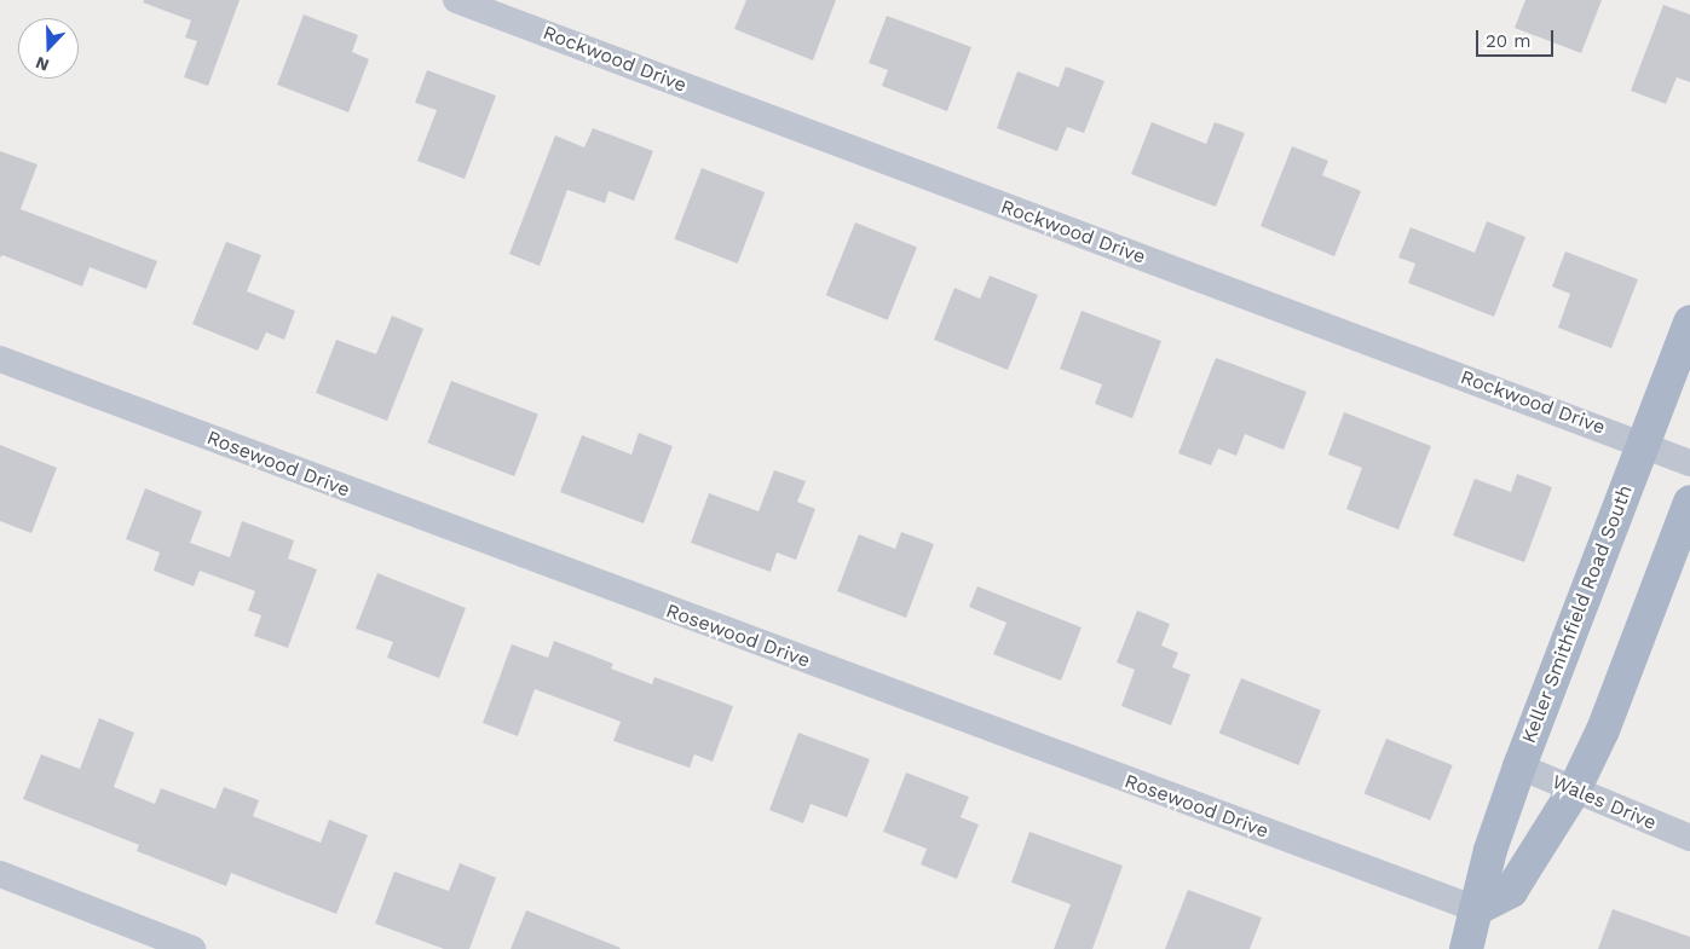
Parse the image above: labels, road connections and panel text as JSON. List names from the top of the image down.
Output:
{
  "streets": {
    "main road": ["Keller Smithfield Road South"],
    "street": ["Rockwood Drive", "Rosewood Drive", "Wales Drive"]
  },
  "crossings": [
    ["Rockwood Drive", "Keller Smithfield Road South"],
    ["Rosewood Drive", "Keller Smithfield Road South"],
    ["Keller Smithfield Road South", "Wales Drive"]
  ],
  "scale_bar": "20 m",
  "north": "bottom"
}
